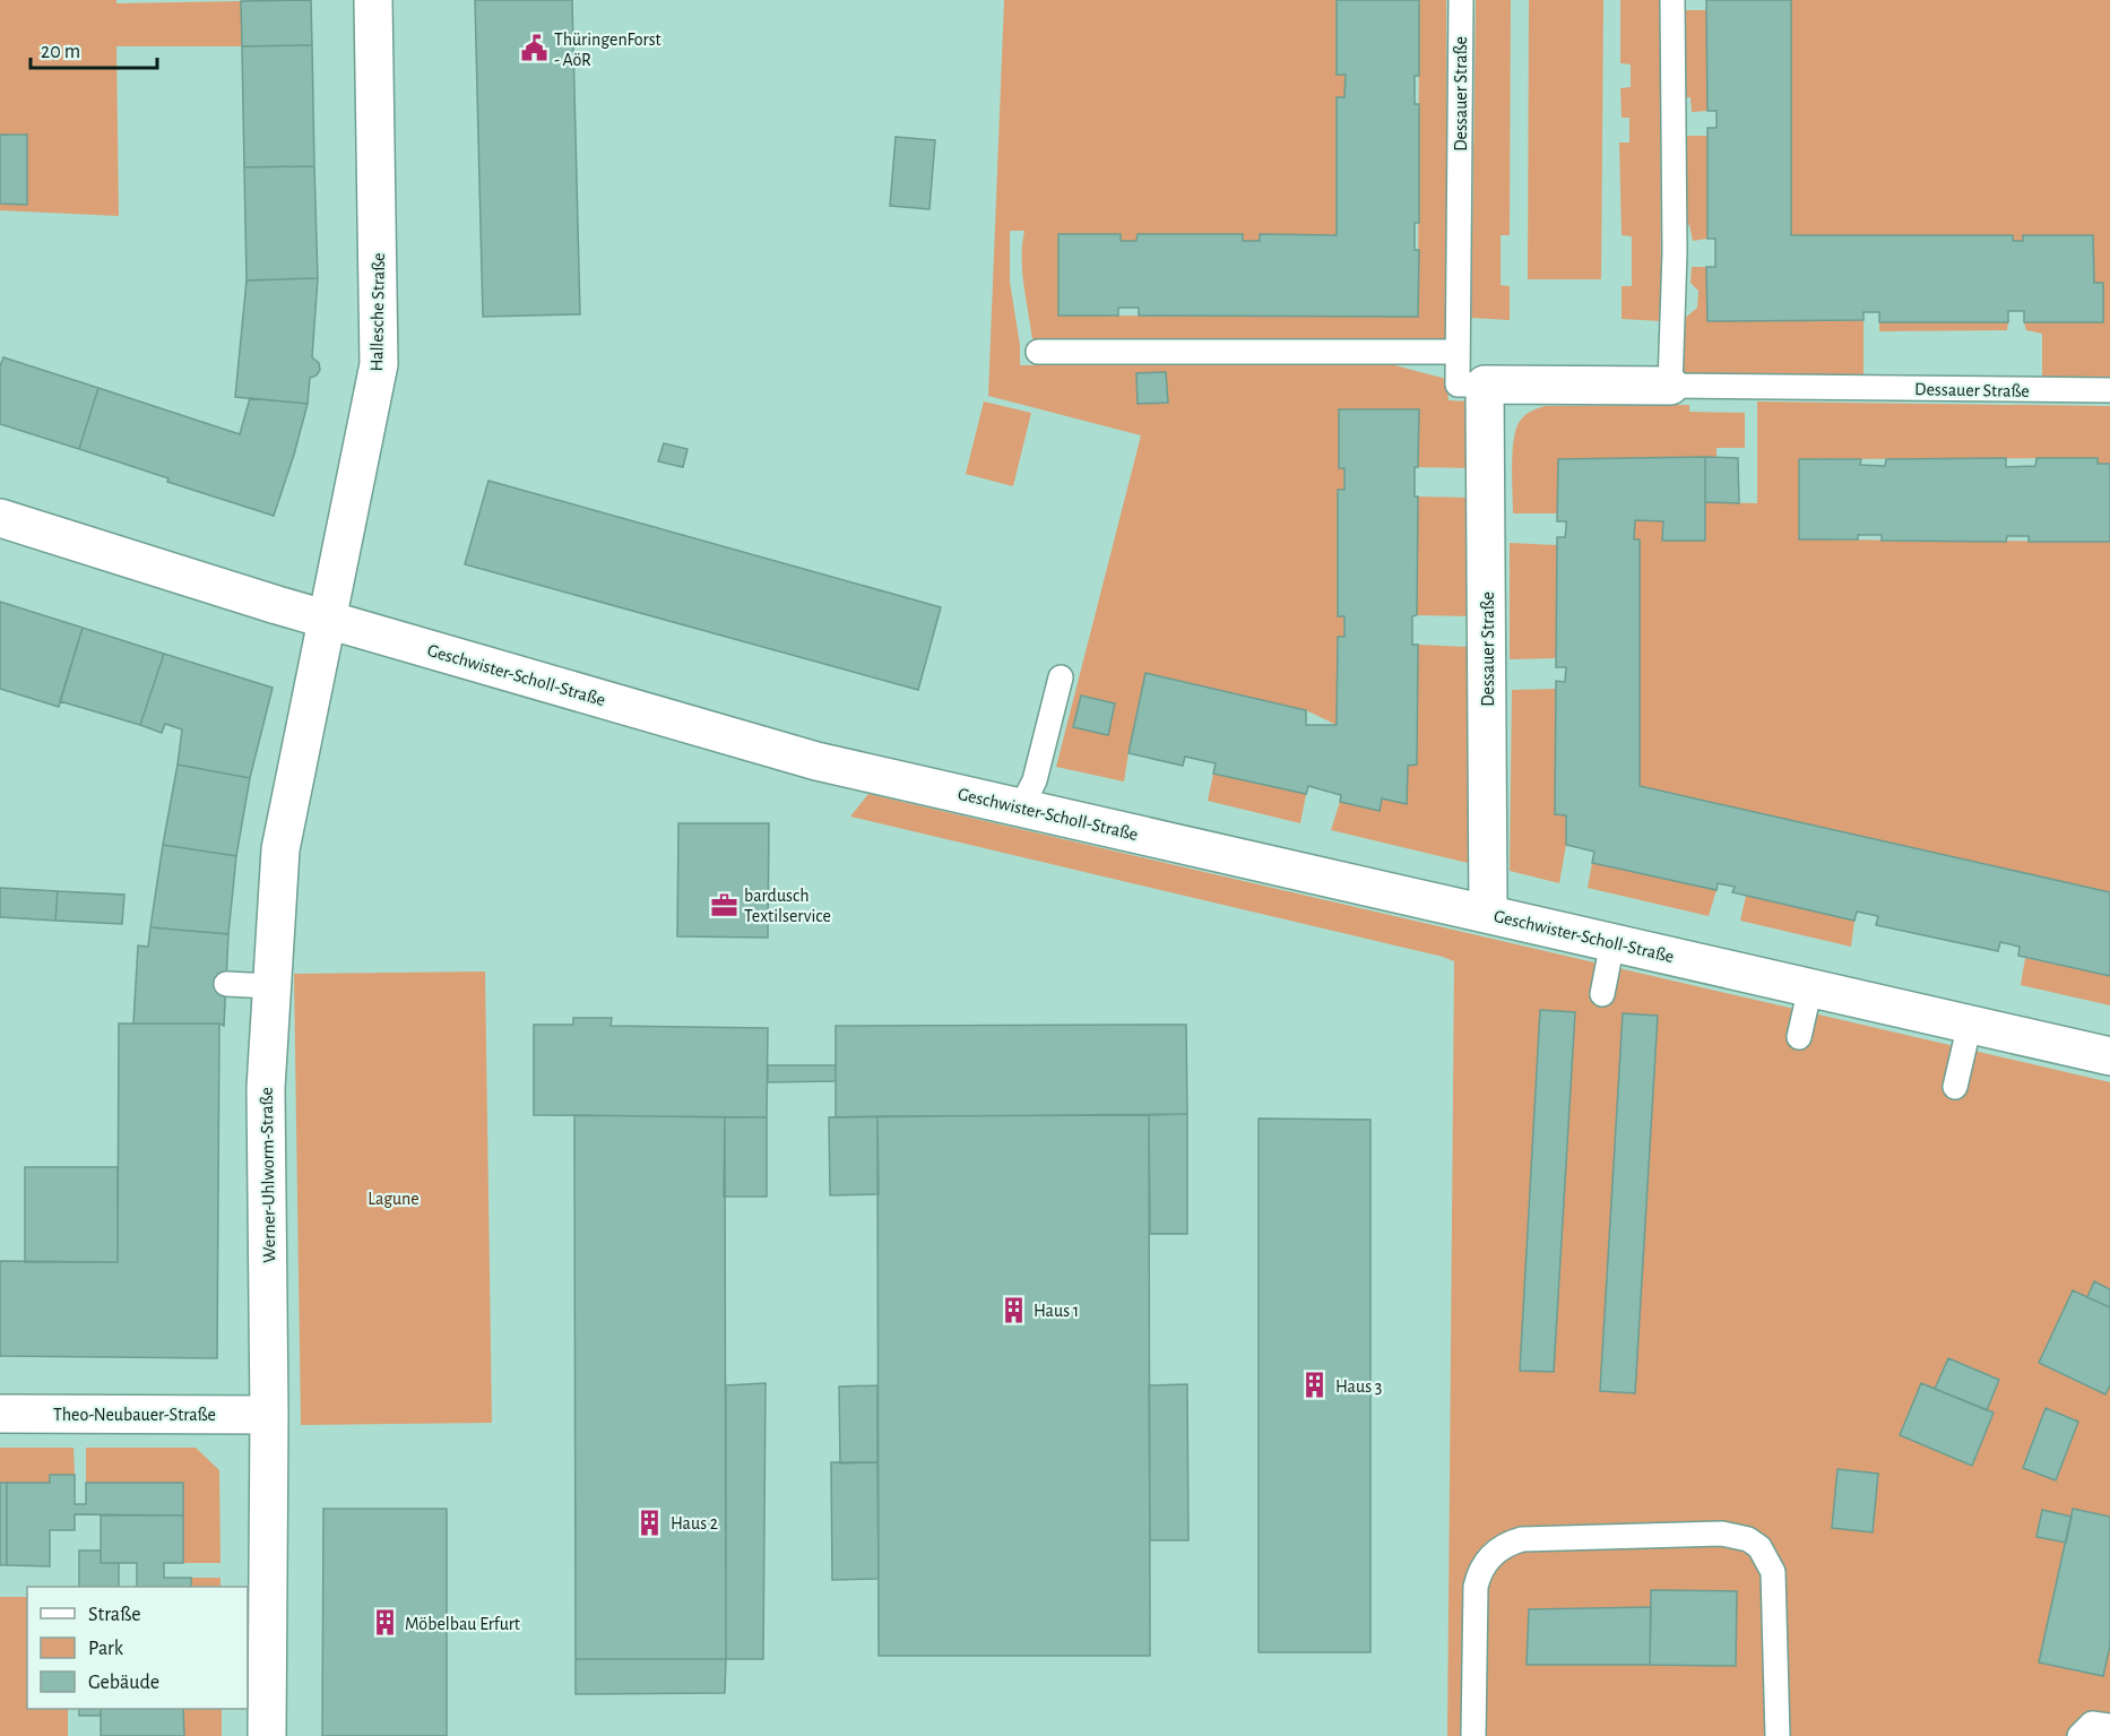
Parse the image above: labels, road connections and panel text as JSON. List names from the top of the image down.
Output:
{
  "streets": {
    "street": [
      "Dessauer Straße",
      "Hallesche Straße",
      "Geschwister-Scholl-Straße",
      "Werner-Uhlworm-Straße",
      "Theo-Neubauer-Straße"
    ]
  },
  "crossings": [
    ["Dessauer Straße", "Geschwister-Scholl-Straße"],
    ["Hallesche Straße", "Geschwister-Scholl-Straße"],
    ["Hallesche Straße", "Werner-Uhlworm-Straße"],
    ["Geschwister-Scholl-Straße", "Werner-Uhlworm-Straße"],
    ["Werner-Uhlworm-Straße", "Theo-Neubauer-Straße"]
  ],
  "parks": ["Lagune"],
  "places": {
    "public building": ["ThüringenForst - AöR"],
    "office": ["bardusch Textilservice"],
    "building": [
      "Haus 1",
      "Haus 3",
      "Haus 2",
      "Möbelbau Erfurt"
    ]
  },
  "legend": ["Straße", "Park", "Gebäude"],
  "scale_bar": "20 m"
}
